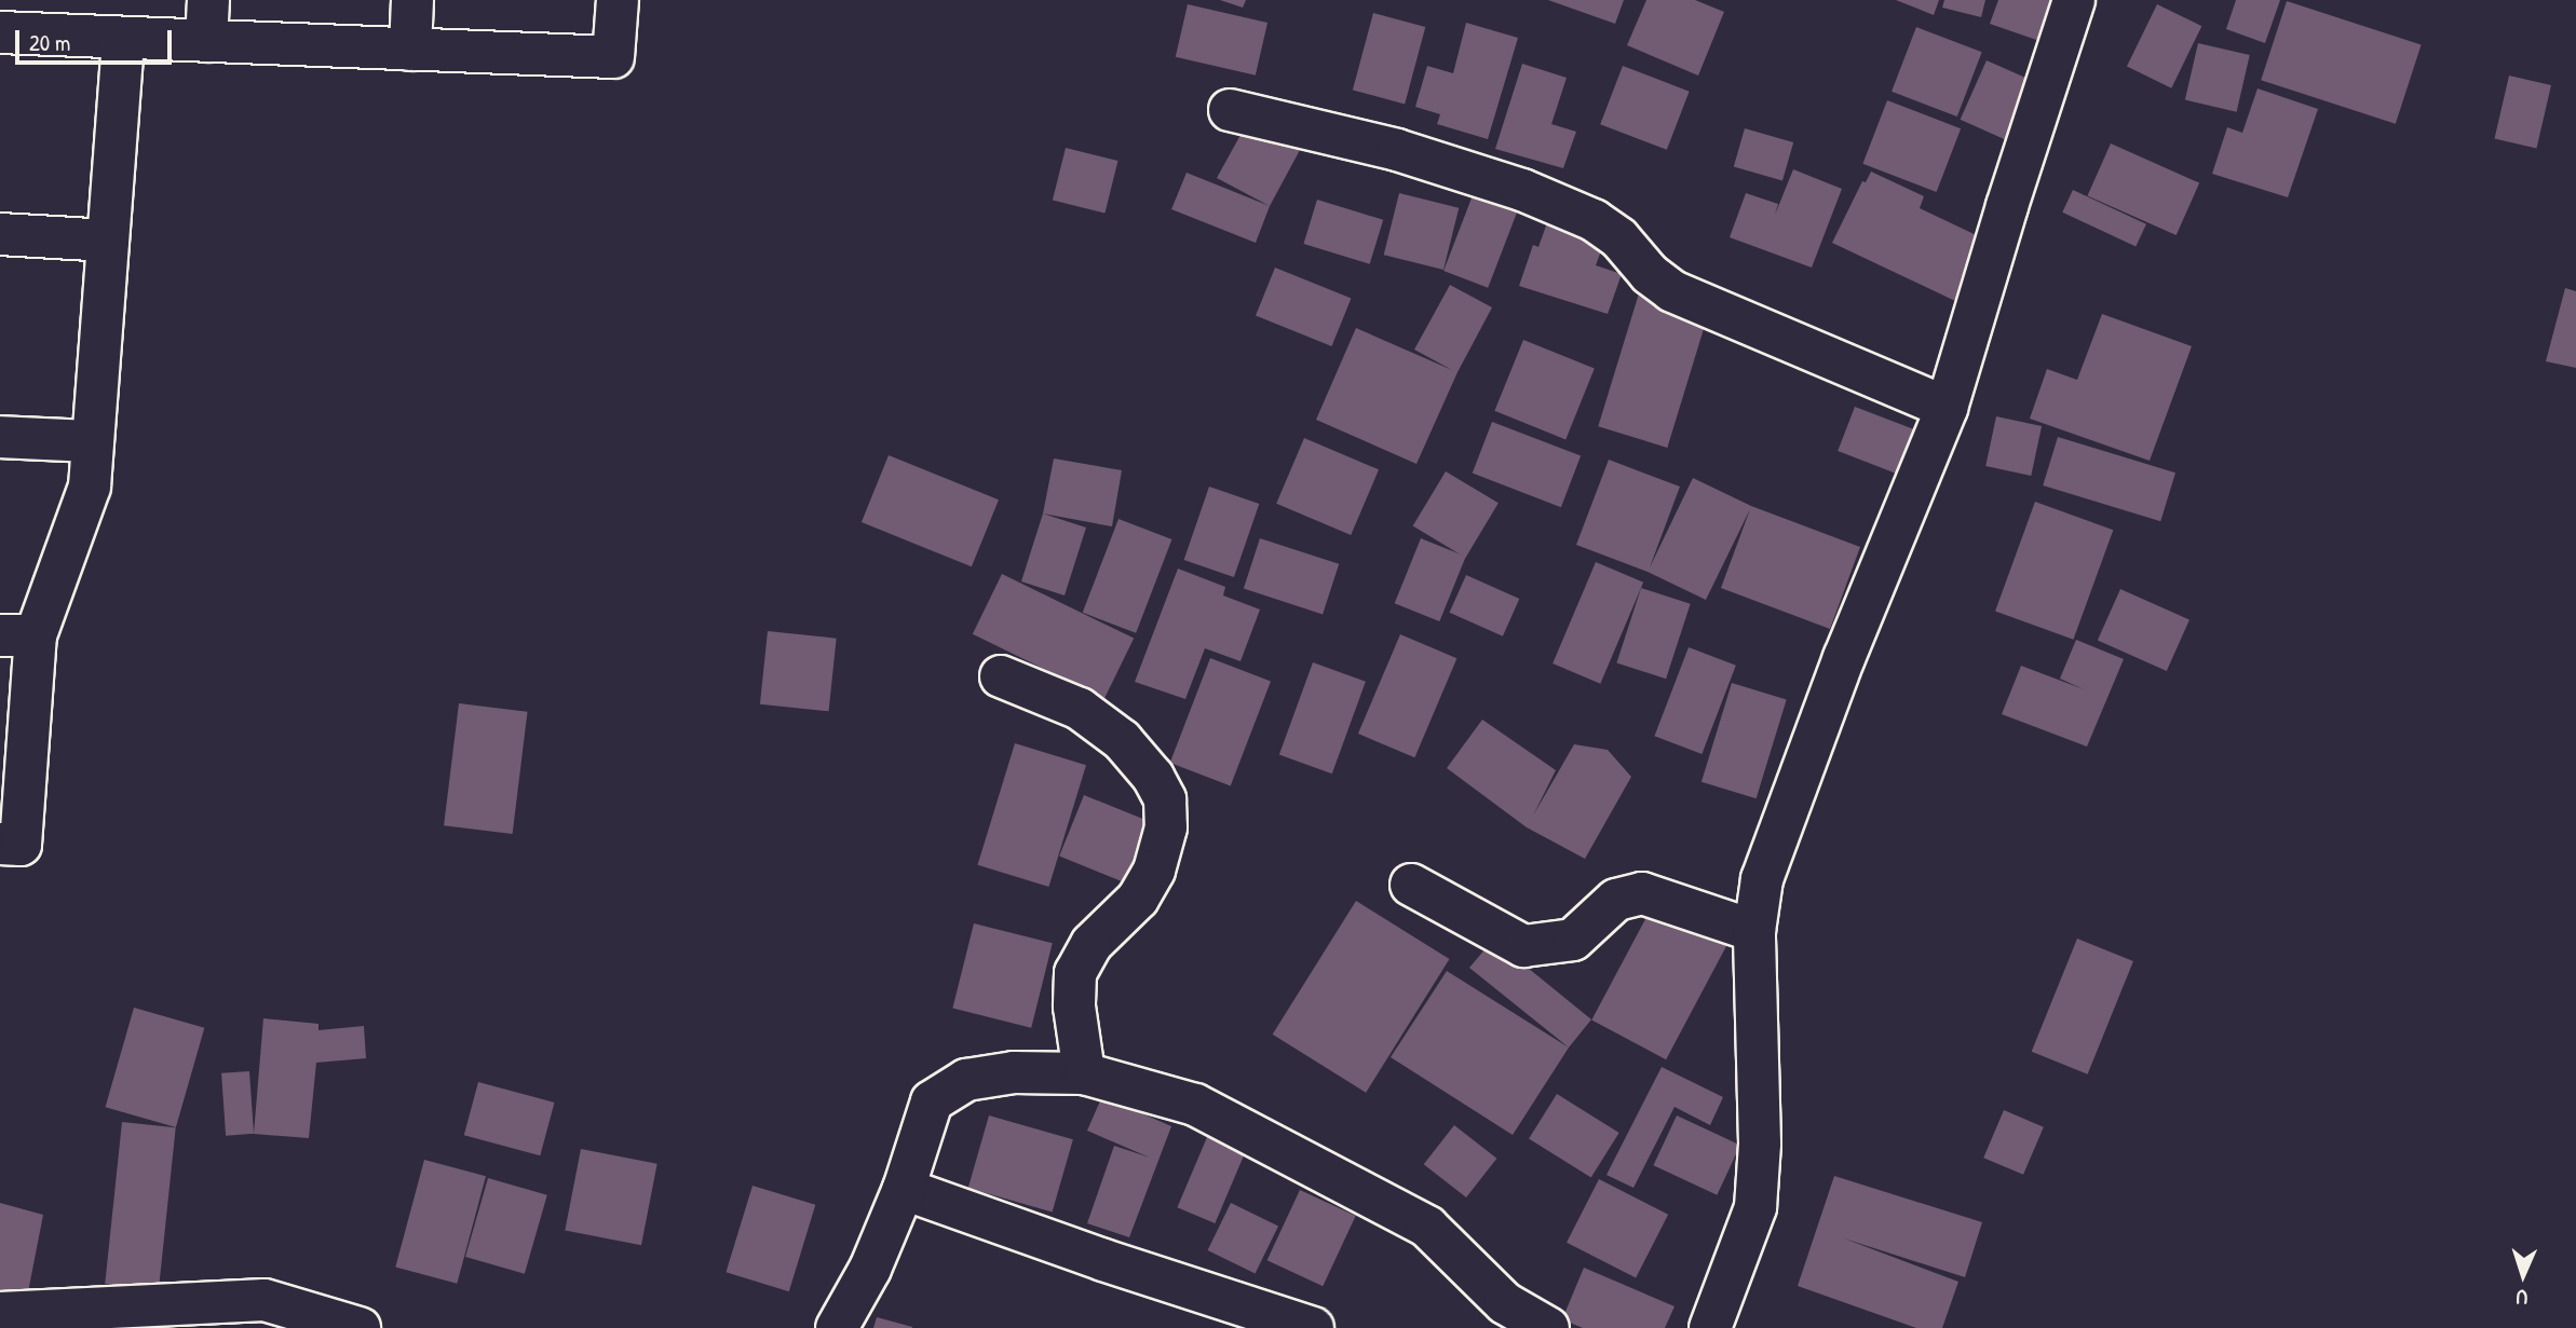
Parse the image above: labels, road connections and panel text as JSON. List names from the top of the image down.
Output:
{
  "scale_bar": "20 m",
  "north": "bottom"
}
